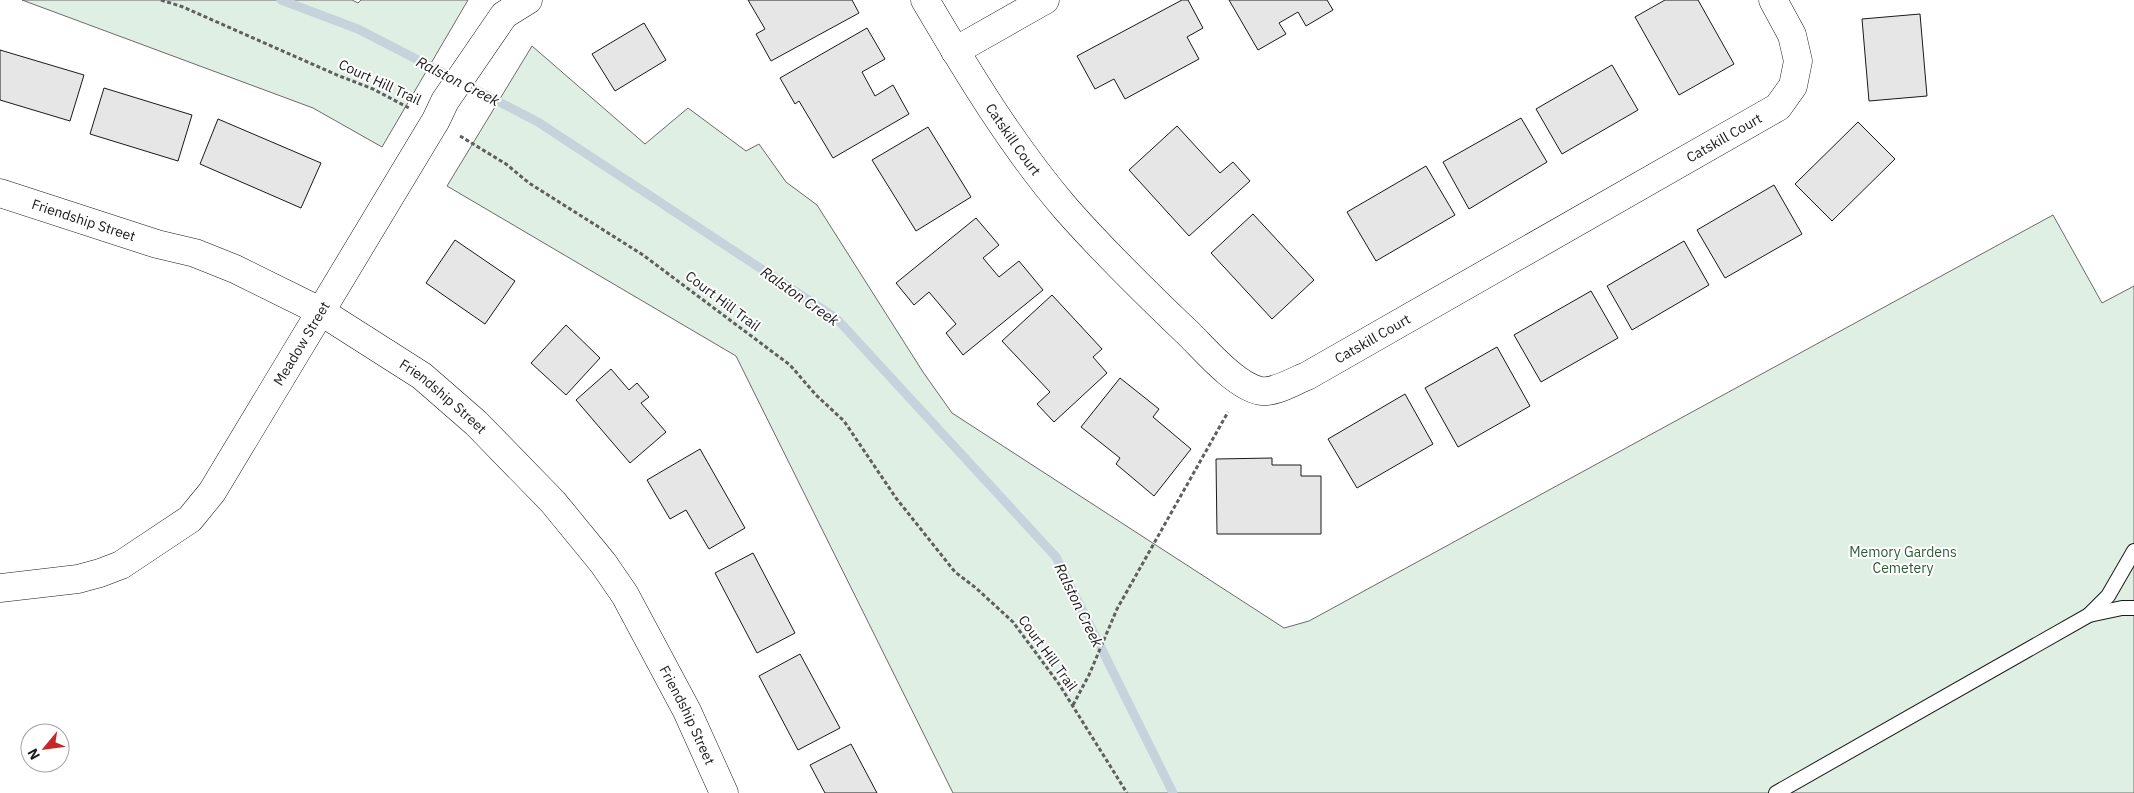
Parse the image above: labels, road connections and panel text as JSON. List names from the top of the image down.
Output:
{
  "streets": {
    "street": ["Catskill Court", "Friendship Street", "Meadow Street"],
    "path": ["Court Hill Trail"]
  },
  "crossings": [
    ["Court Hill Trail", "Meadow Street"],
    ["Friendship Street", "Meadow Street"]
  ],
  "water": ["Ralston Creek"],
  "parks": ["Memory Gardens Cemetery"],
  "north": "bottom left"
}
